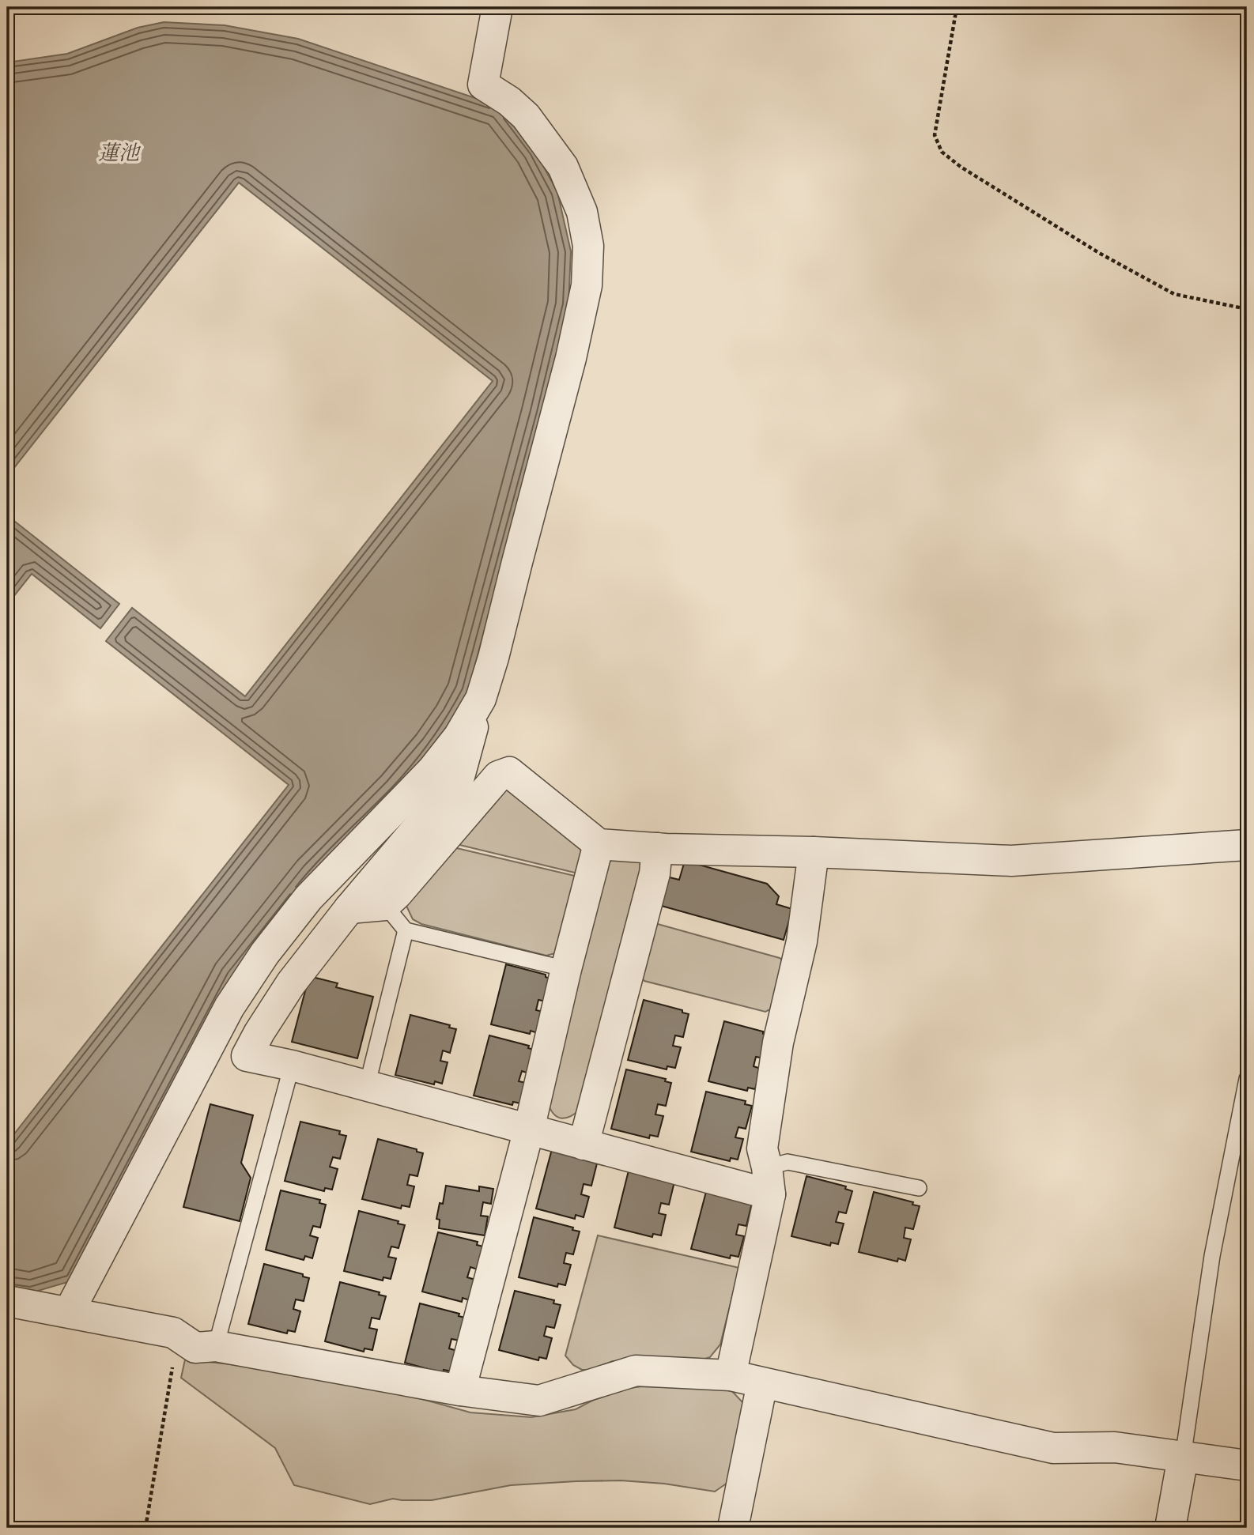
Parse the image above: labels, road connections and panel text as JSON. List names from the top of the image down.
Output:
{
  "water": ["蓮池"]
}
